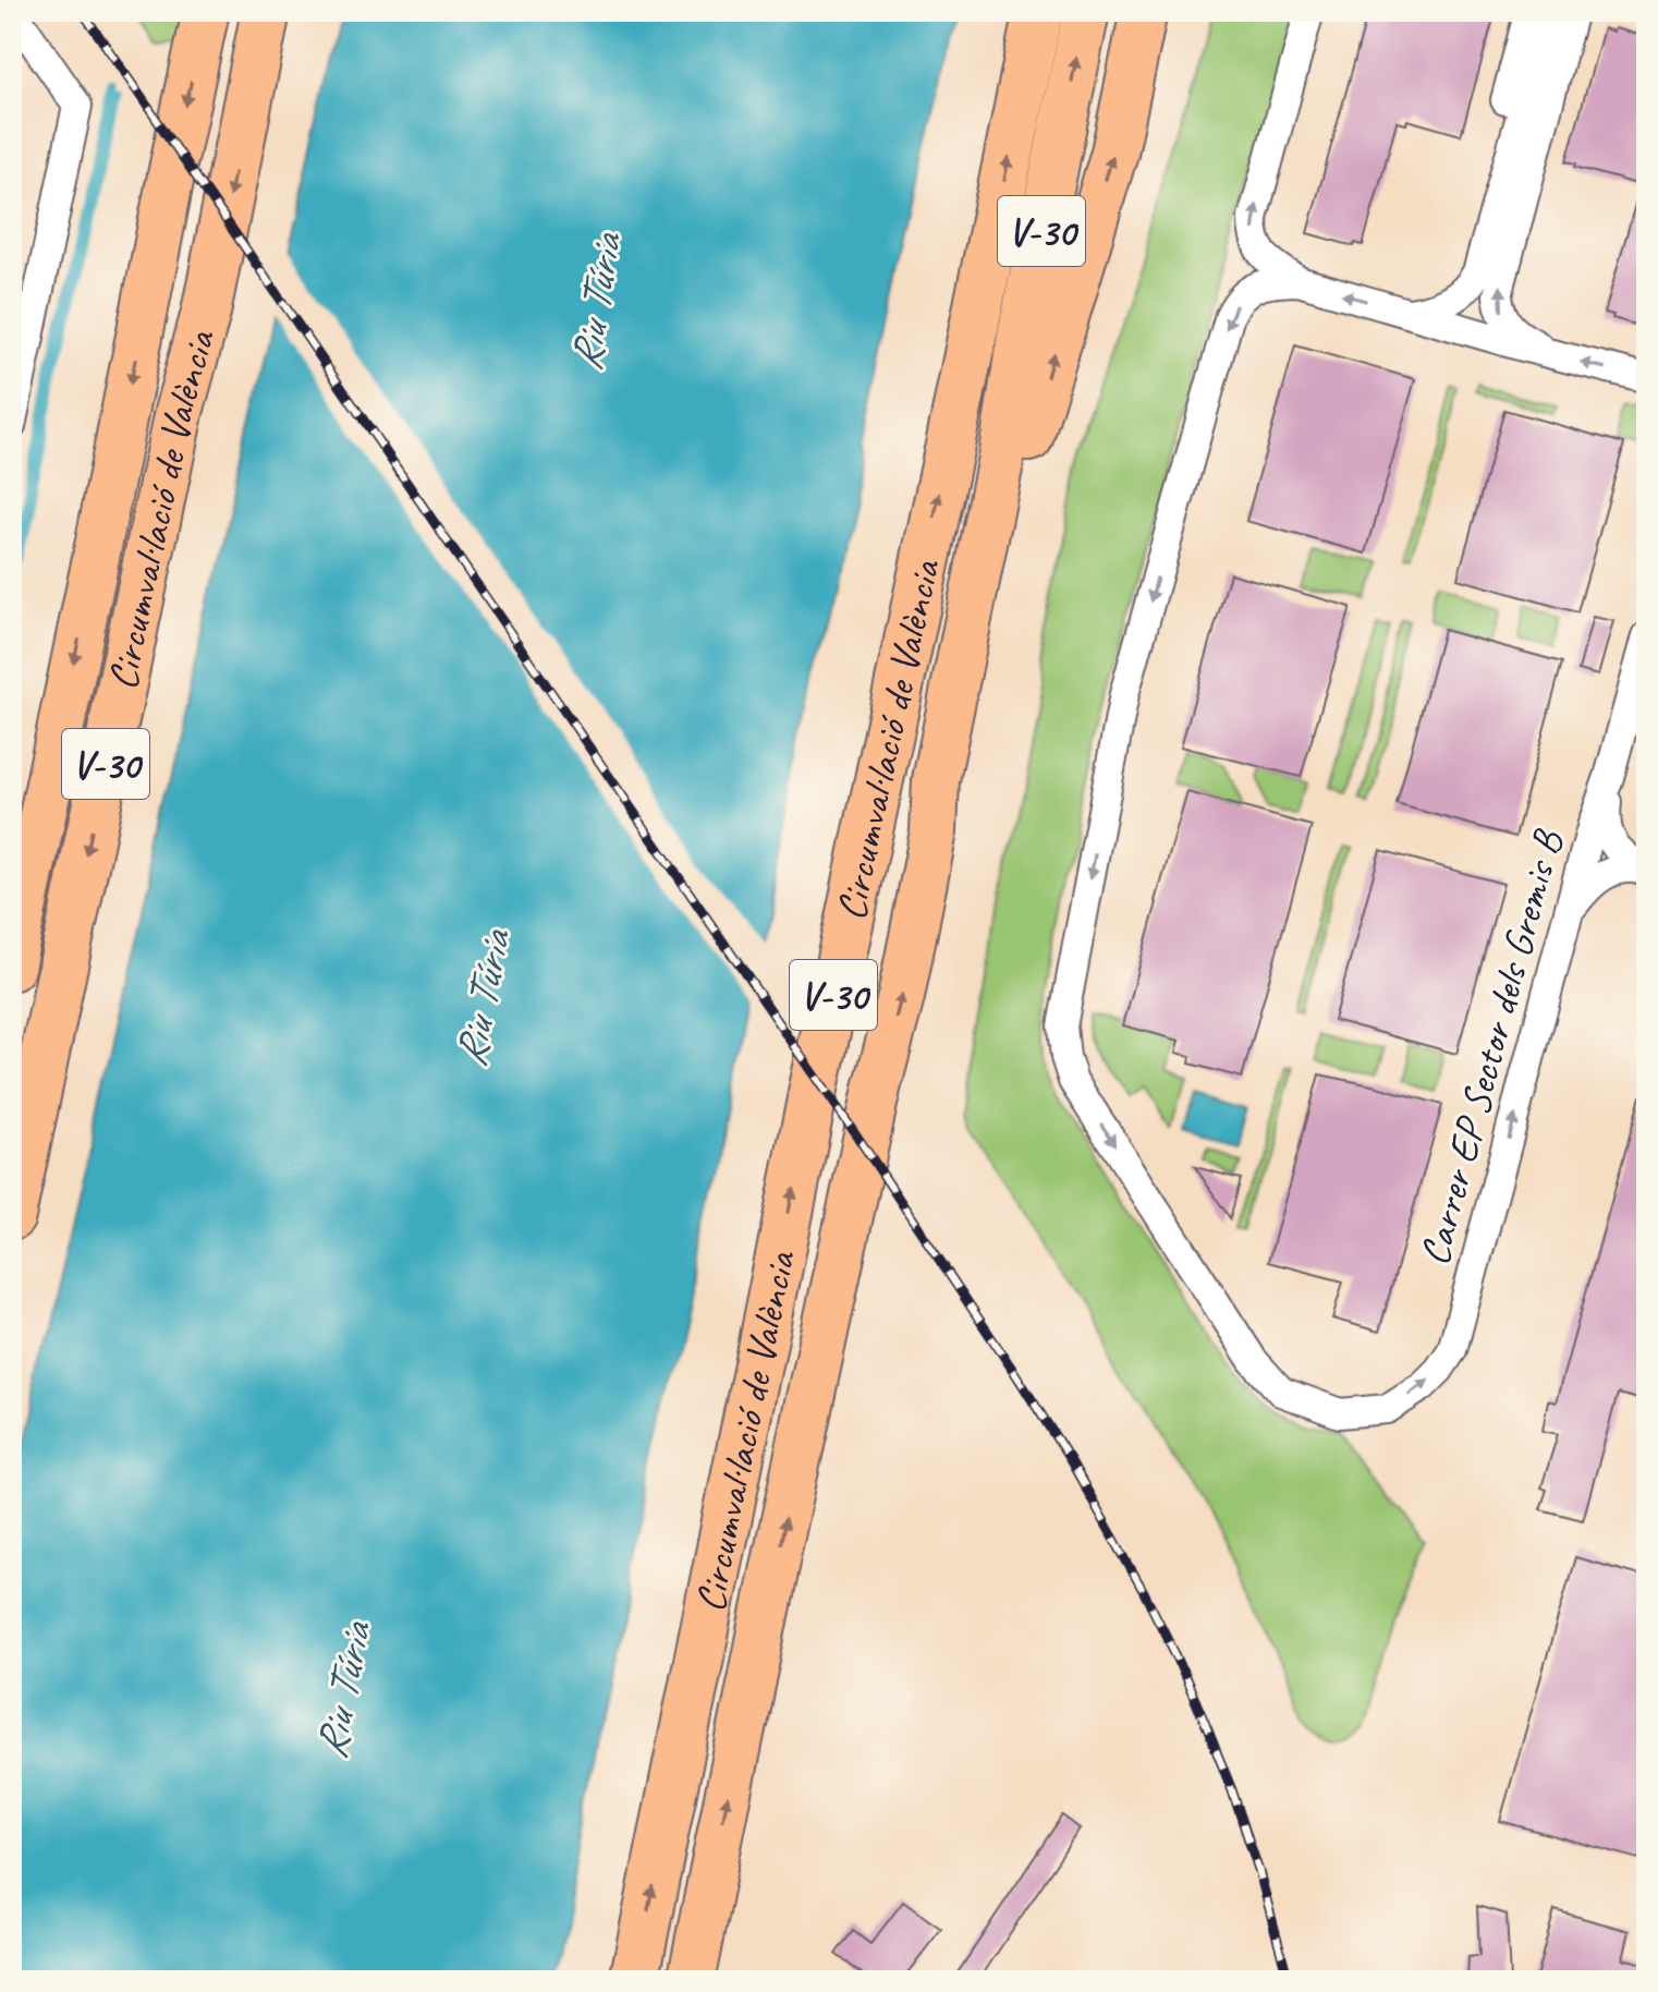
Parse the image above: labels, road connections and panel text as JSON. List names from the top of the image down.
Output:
{
  "streets": {
    "highway": ["V-30", "Circumval·lació de València"],
    "street": ["Carrer EP Sector dels Gremis B"]
  },
  "water": ["Riu Túria"]
}
